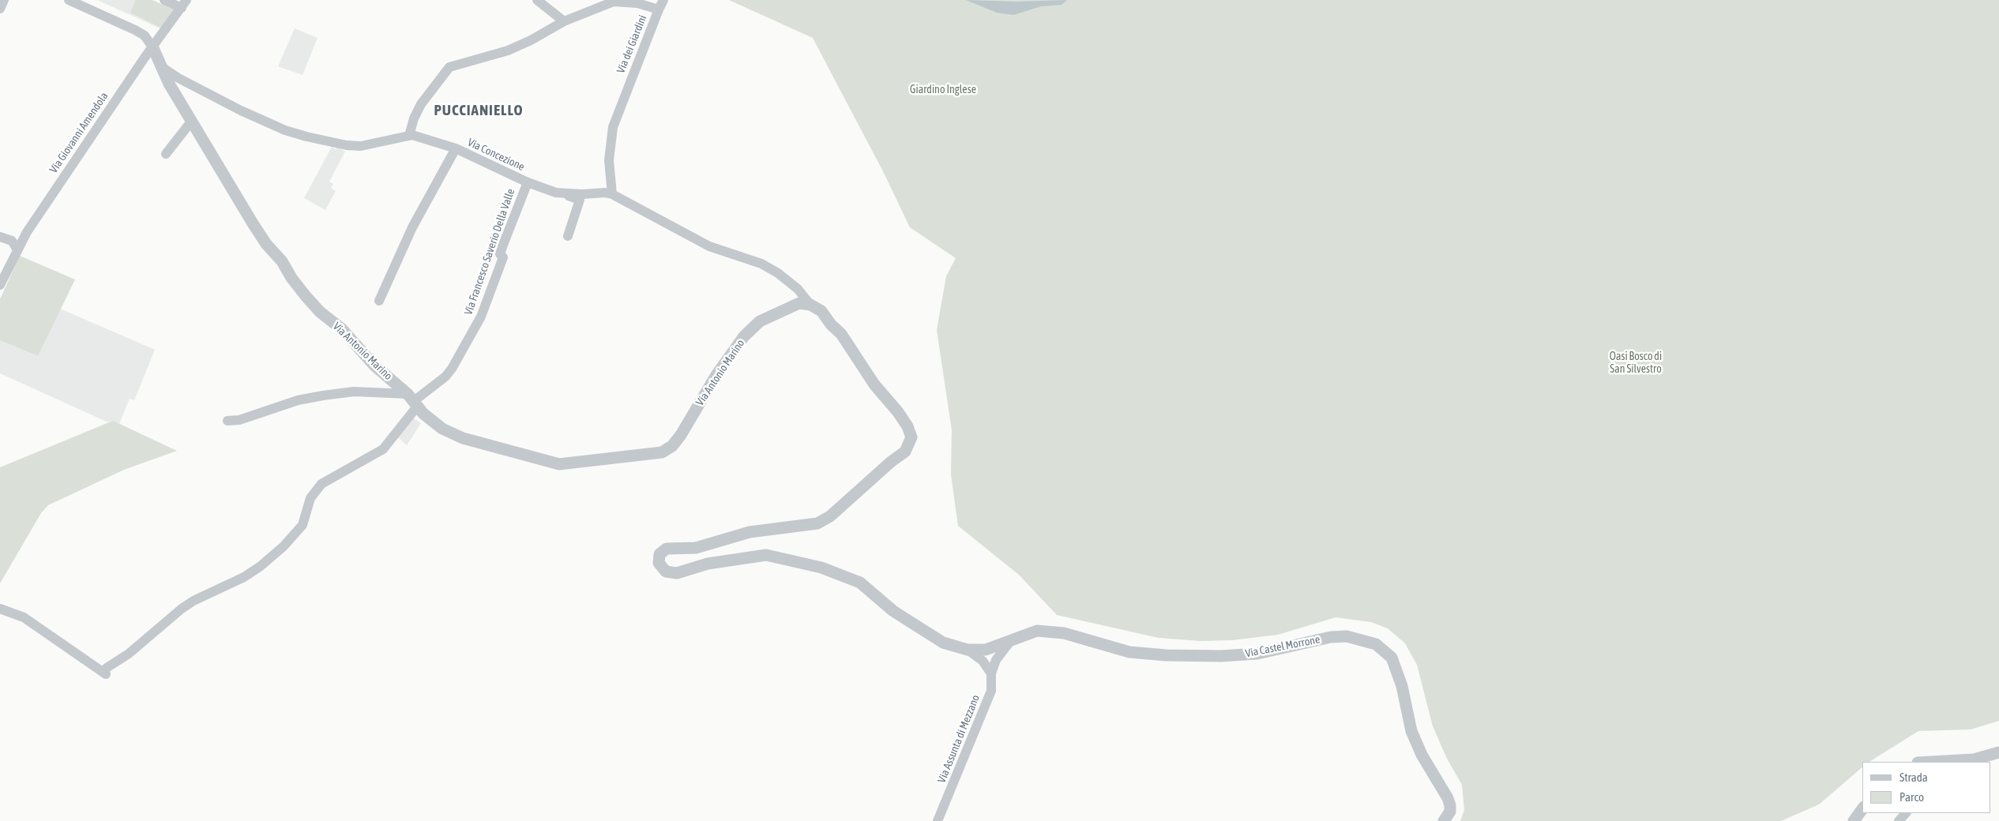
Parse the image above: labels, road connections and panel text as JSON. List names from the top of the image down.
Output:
{
  "streets": {
    "street": [
      "Via dei Giardini",
      "Via Giovanni Amendola",
      "Via Concezione",
      "Via Francesco Saverio Della Valle",
      "Via Antonio Marino",
      "Via Castel Morrone",
      "Via Assunta di Mezzano"
    ]
  },
  "crossings": [
    ["Via dei Giardini", "Via Concezione"],
    ["Via Giovanni Amendola", "Via Antonio Marino"],
    ["Via Concezione", "Via Francesco Saverio Della Valle"],
    ["Via Concezione", "Via Antonio Marino"],
    ["Via Francesco Saverio Della Valle", "Via Antonio Marino"]
  ],
  "districts": ["PUCCIANIELLO"],
  "parks": ["Giardino Inglese", "Oasi Bosco di San Silvestro"],
  "legend": ["Strada", "Parco"]
}
